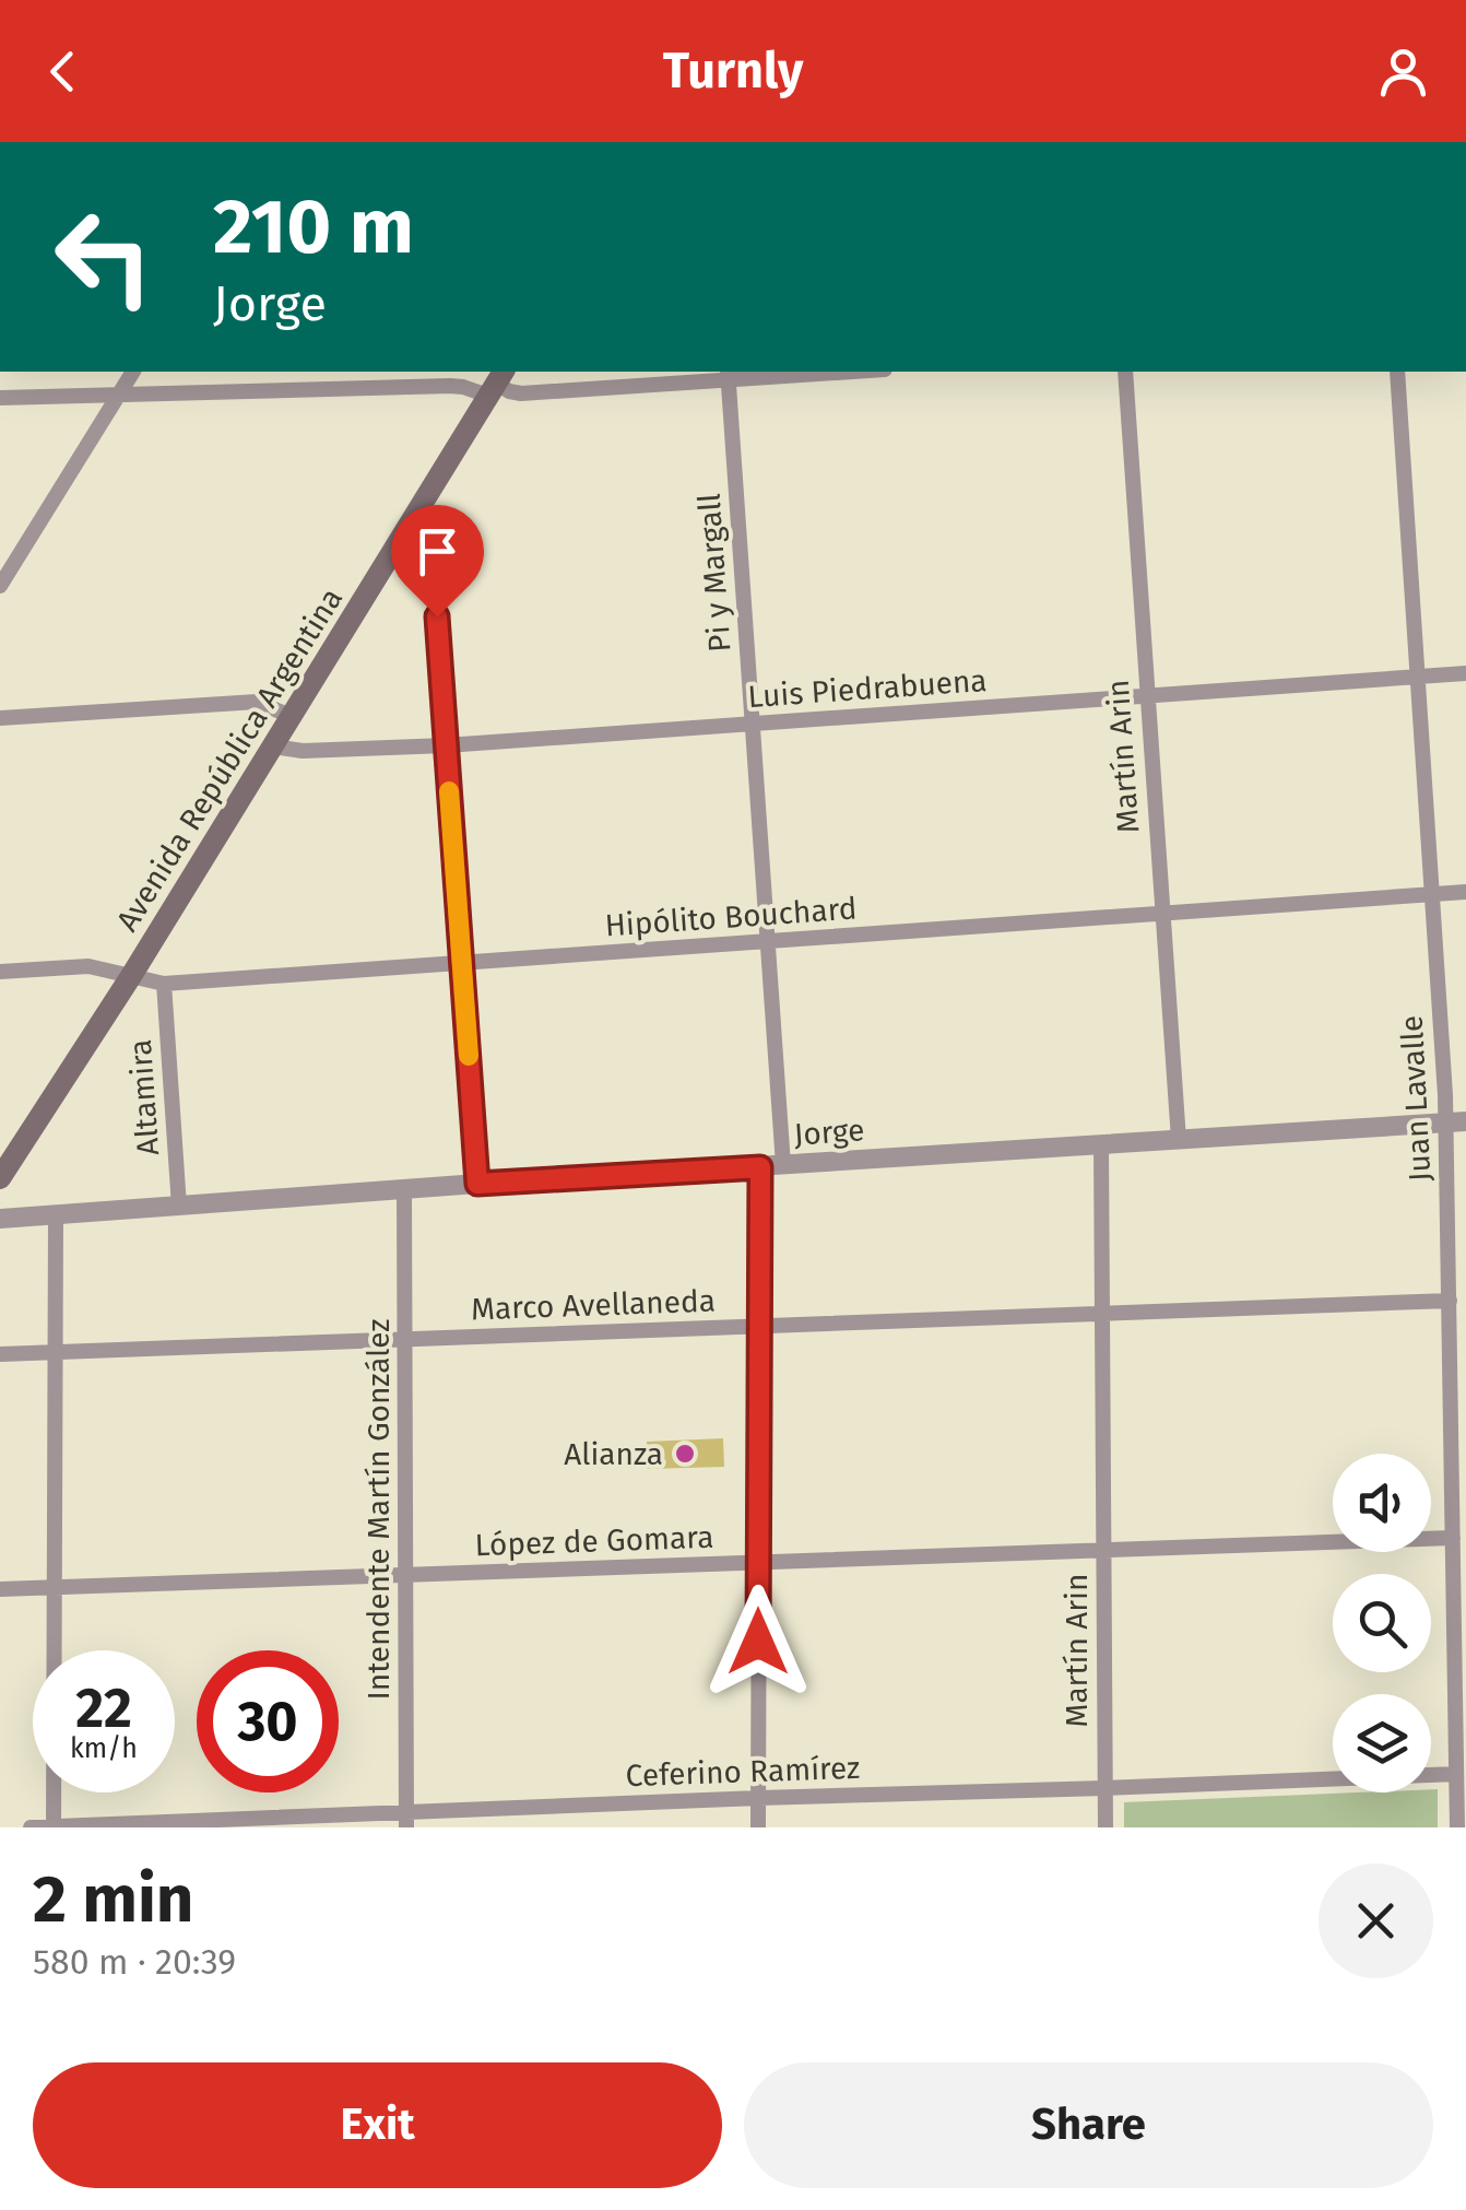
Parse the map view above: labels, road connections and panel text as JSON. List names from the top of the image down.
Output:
{
  "streets": {
    "main road": ["Avenida República Argentina"],
    "street": [
      "Pi y Margall",
      "Luis Piedrabuena",
      "Martín Arin",
      "Hipólito Bouchard",
      "Altamira",
      "Juan Lavalle",
      "Jorge",
      "Marco Avellaneda",
      "Intendente Martín González",
      "López de Gomara",
      "Ceferino Ramírez"
    ]
  },
  "crossings": [
    ["Pi y Margall", "Luis Piedrabuena"],
    ["Pi y Margall", "Hipólito Bouchard"],
    ["Pi y Margall", "Jorge"],
    ["Luis Piedrabuena", "Martín Arin"],
    ["Luis Piedrabuena", "Avenida República Argentina"],
    ["Luis Piedrabuena", "Juan Lavalle"],
    ["Martín Arin", "Hipólito Bouchard"],
    ["Martín Arin", "Jorge"],
    ["Martín Arin", "Marco Avellaneda"],
    ["Martín Arin", "López de Gomara"],
    ["Martín Arin", "Ceferino Ramírez"],
    ["Avenida República Argentina", "Hipólito Bouchard"],
    ["Hipólito Bouchard", "Altamira"],
    ["Hipólito Bouchard", "Juan Lavalle"],
    ["Altamira", "Jorge"],
    ["Juan Lavalle", "Jorge"],
    ["Juan Lavalle", "Marco Avellaneda"],
    ["Juan Lavalle", "López de Gomara"],
    ["Juan Lavalle", "Ceferino Ramírez"],
    ["Jorge", "Intendente Martín González"],
    ["Marco Avellaneda", "Intendente Martín González"],
    ["Intendente Martín González", "López de Gomara"],
    ["Intendente Martín González", "Ceferino Ramírez"]
  ],
  "places": ["Alianza"],
  "page": {
    "header": "Turnly",
    "turn": ["210 m", "Jorge"],
    "speed": "22 km/h",
    "limit": "30",
    "heading": ["2 min", "580 m · 20:39"],
    "buttons": ["Exit", "Share"]
  }
}
